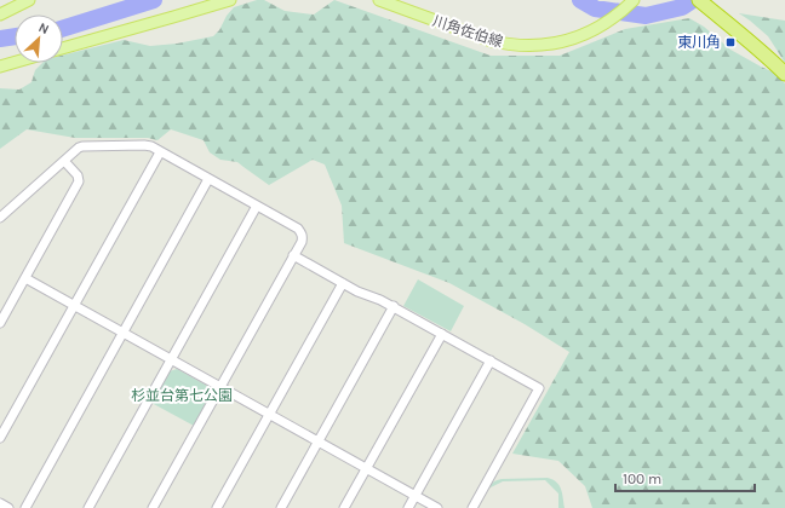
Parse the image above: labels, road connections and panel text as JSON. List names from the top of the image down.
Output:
{
  "streets": {
    "main road": ["川角佐伯線"]
  },
  "parks": ["杉並台第七公園"],
  "places": {
    "transit": ["東川角"]
  },
  "scale_bar": "100 m",
  "north": "top right"
}
